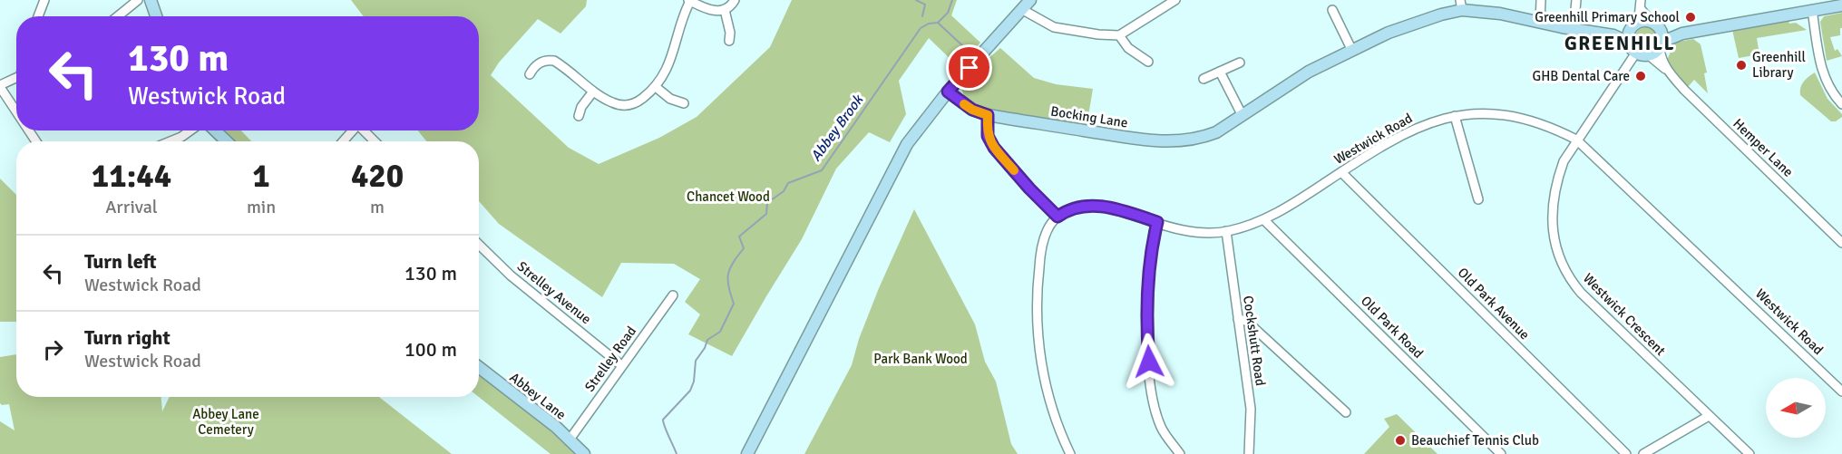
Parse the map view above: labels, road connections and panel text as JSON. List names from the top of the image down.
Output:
{
  "streets": {
    "street": [
      "Bocking Lane",
      "Westwick Road",
      "Hemper Lane",
      "Strelley Avenue",
      "Old Park Avenue",
      "Westwick Crescent",
      "Old Park Road",
      "Cockshutt Road",
      "Strelley Road",
      "Abbey Lane"
    ]
  },
  "crossings": [
    ["Bocking Lane", "Hemper Lane"],
    ["Bocking Lane", "Westwick Crescent"],
    ["Westwick Road", "Old Park Avenue"],
    ["Westwick Road", "Westwick Crescent"],
    ["Westwick Road", "Old Park Road"],
    ["Westwick Road", "Cockshutt Road"],
    ["Hemper Lane", "Westwick Crescent"],
    ["Strelley Avenue", "Strelley Road"],
    ["Strelley Road", "Abbey Lane"]
  ],
  "districts": ["GREENHILL"],
  "water": ["Abbey Brook"],
  "parks": ["Chancet Wood", "Park Bank Wood", "Abbey Lane Cemetery"],
  "places": [
    "Greenhill Primary School",
    "Greenhill Library",
    "GHB Dental Care",
    "Beauchief Tennis Club"
  ],
  "north": "left",
  "page": {
    "turn": ["130 m", "Westwick Road"],
    "eta": [
      "11:44",
      "Arrival",
      "1",
      "min",
      "420",
      "m"
    ],
    "list": [
      {
        "name": "Turn left",
        "note": "Westwick Road",
        "value": "130 m"
      },
      {
        "name": "Turn right",
        "note": "Westwick Road",
        "value": "100 m"
      }
    ]
  }
}
